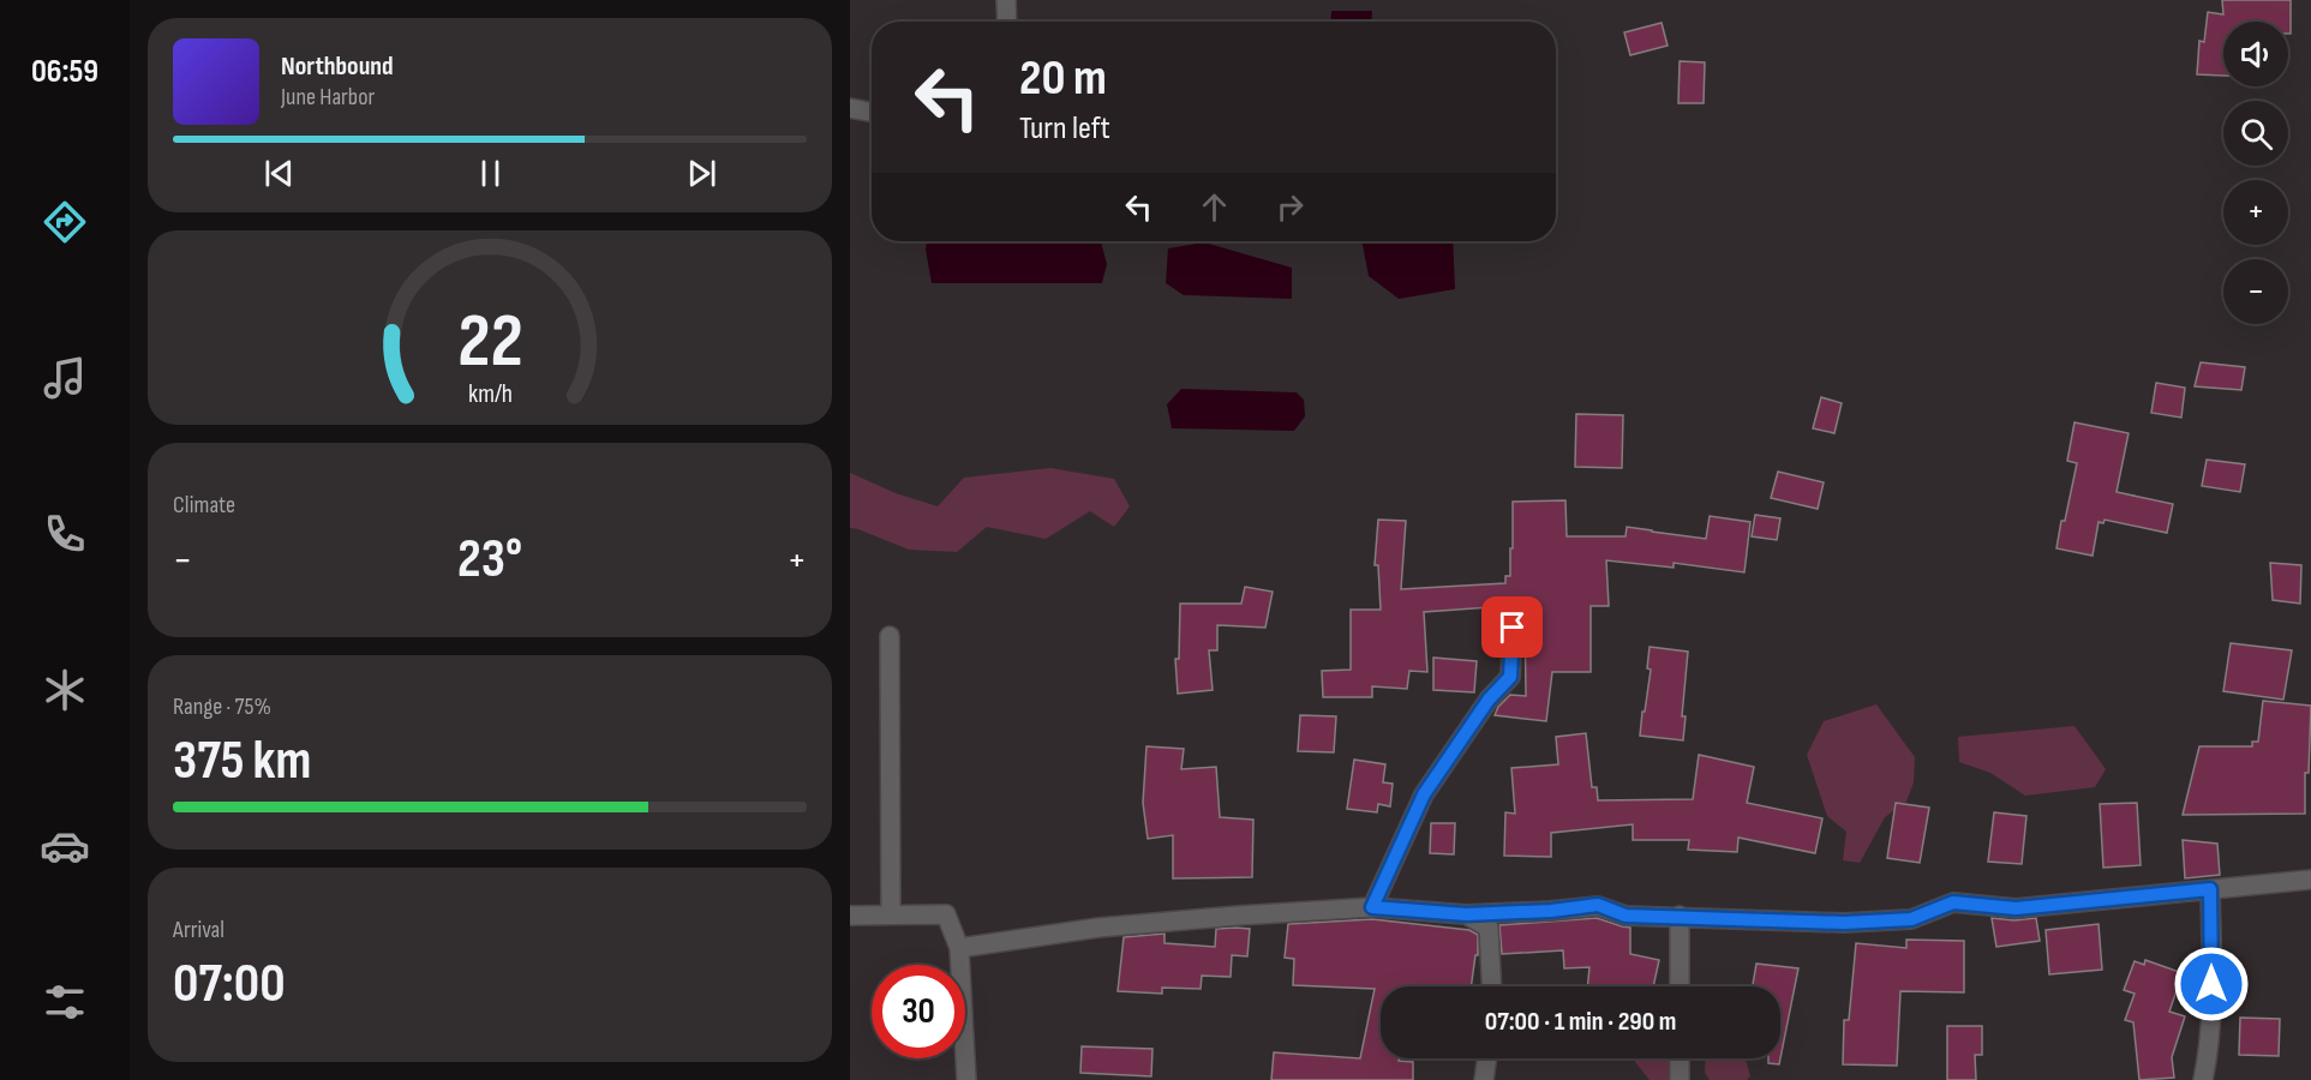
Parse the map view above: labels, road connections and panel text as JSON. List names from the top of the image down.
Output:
{
  "page": {
    "tabs": "06:59",
    "map_buttons": ["+", "−"],
    "turn": ["20 m", "Turn left"],
    "song": ["Northbound", "June Harbor"],
    "tile": [
      "Climate",
      ["Range · 75%", "375 km"],
      ["Arrival", "07:00"]
    ],
    "heat": ["−", "23°", "+"],
    "limit": "30",
    "trip": "07:00 · 1 min · 290 m",
    "gauge": ["22", "km/h"]
  }
}
